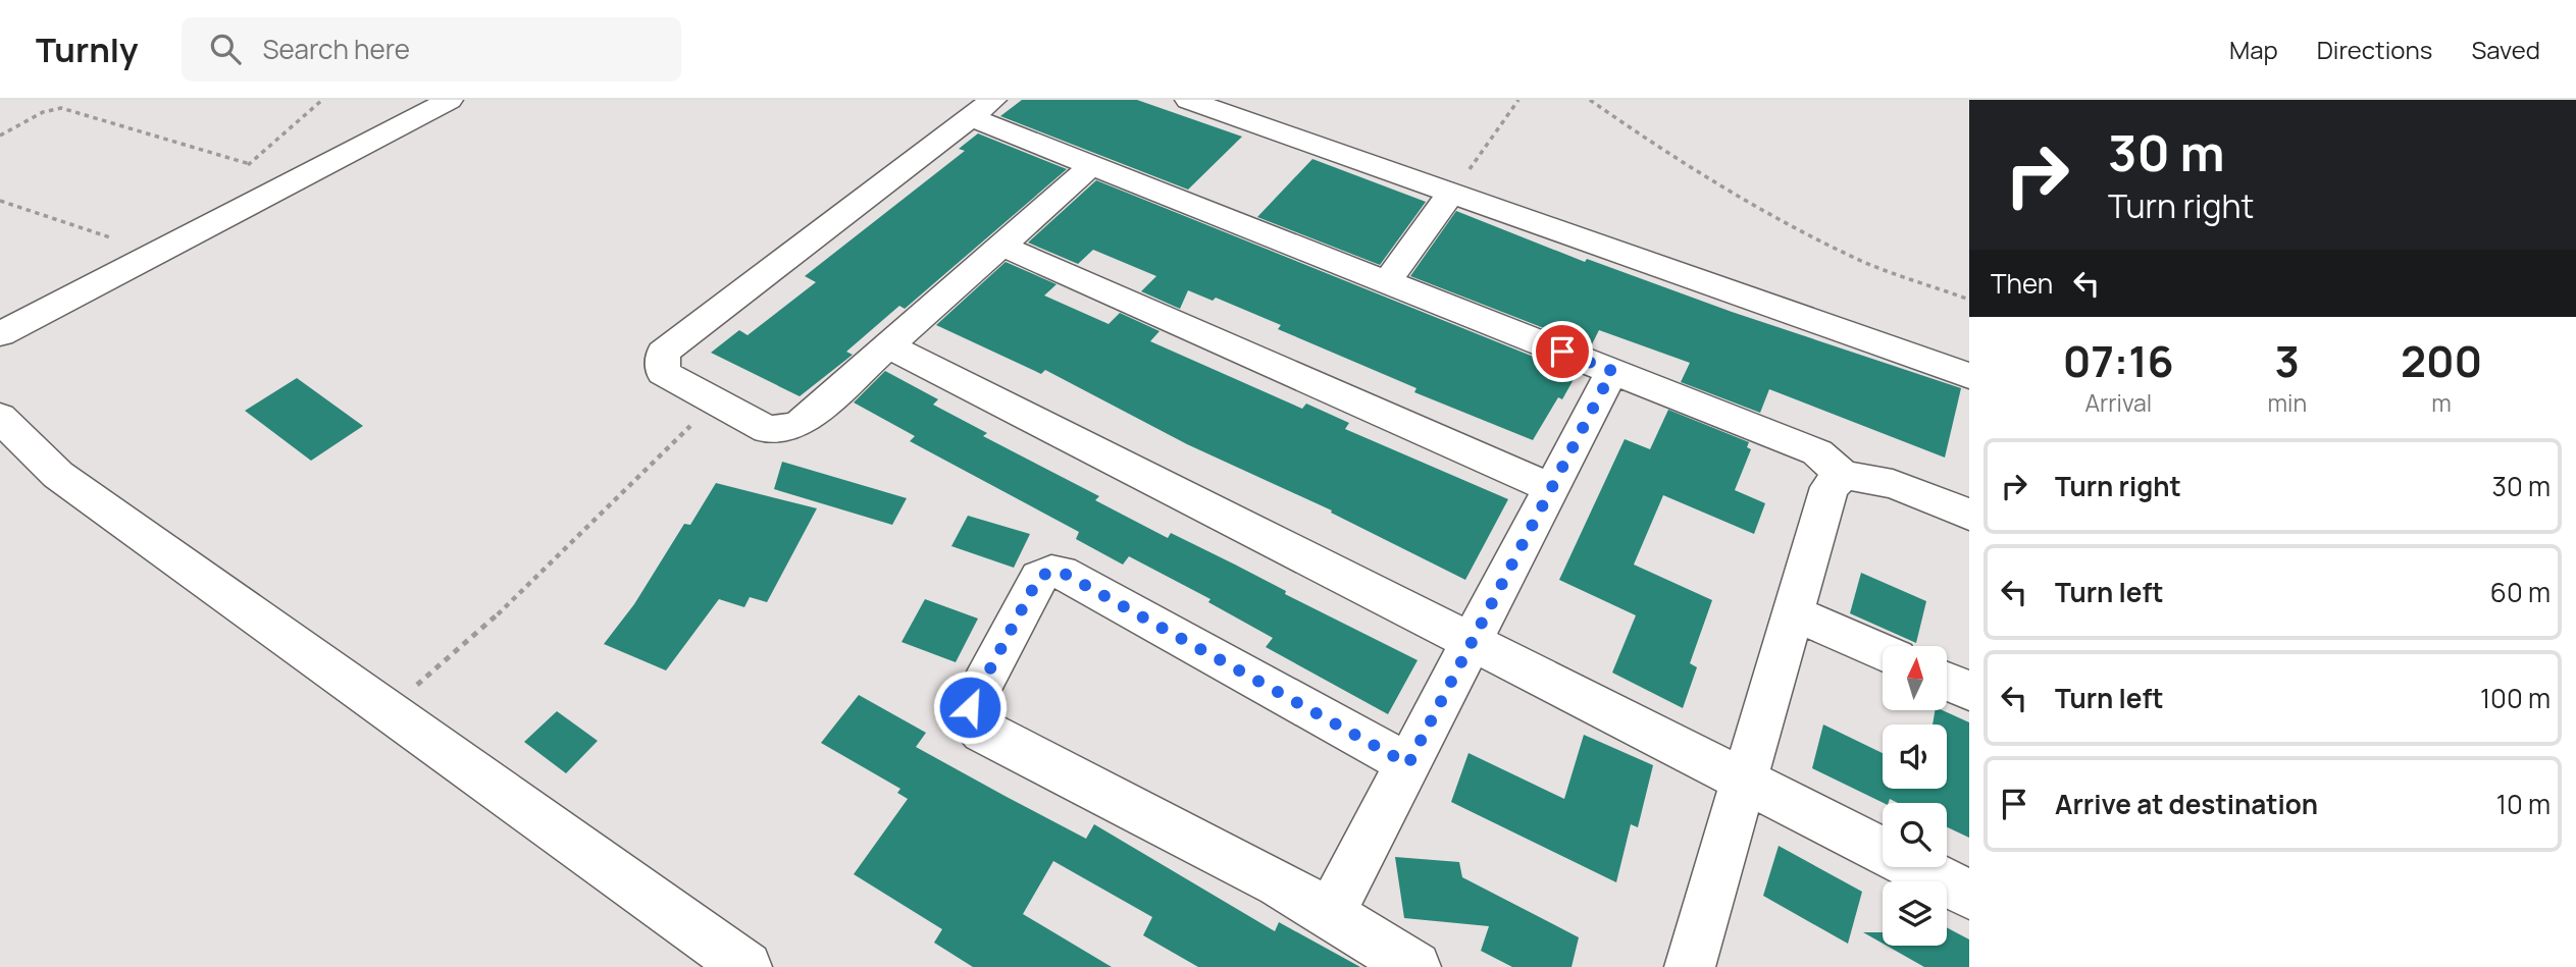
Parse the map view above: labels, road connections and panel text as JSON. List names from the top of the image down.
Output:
{
  "north": "top",
  "page": {
    "header": "Turnly",
    "search": "Search here",
    "nav": ["Map", "Directions", "Saved"],
    "turn": ["30 m", "Turn right"],
    "then": "Then",
    "eta": [
      "07:16",
      "Arrival",
      "3",
      "min",
      "200",
      "m"
    ],
    "list": [
      {
        "name": "Turn right",
        "value": "30 m"
      },
      {
        "name": "Turn left",
        "value": "60 m"
      },
      {
        "name": "Turn left",
        "value": "100 m"
      },
      {
        "name": "Arrive at destination",
        "value": "10 m"
      }
    ]
  }
}
